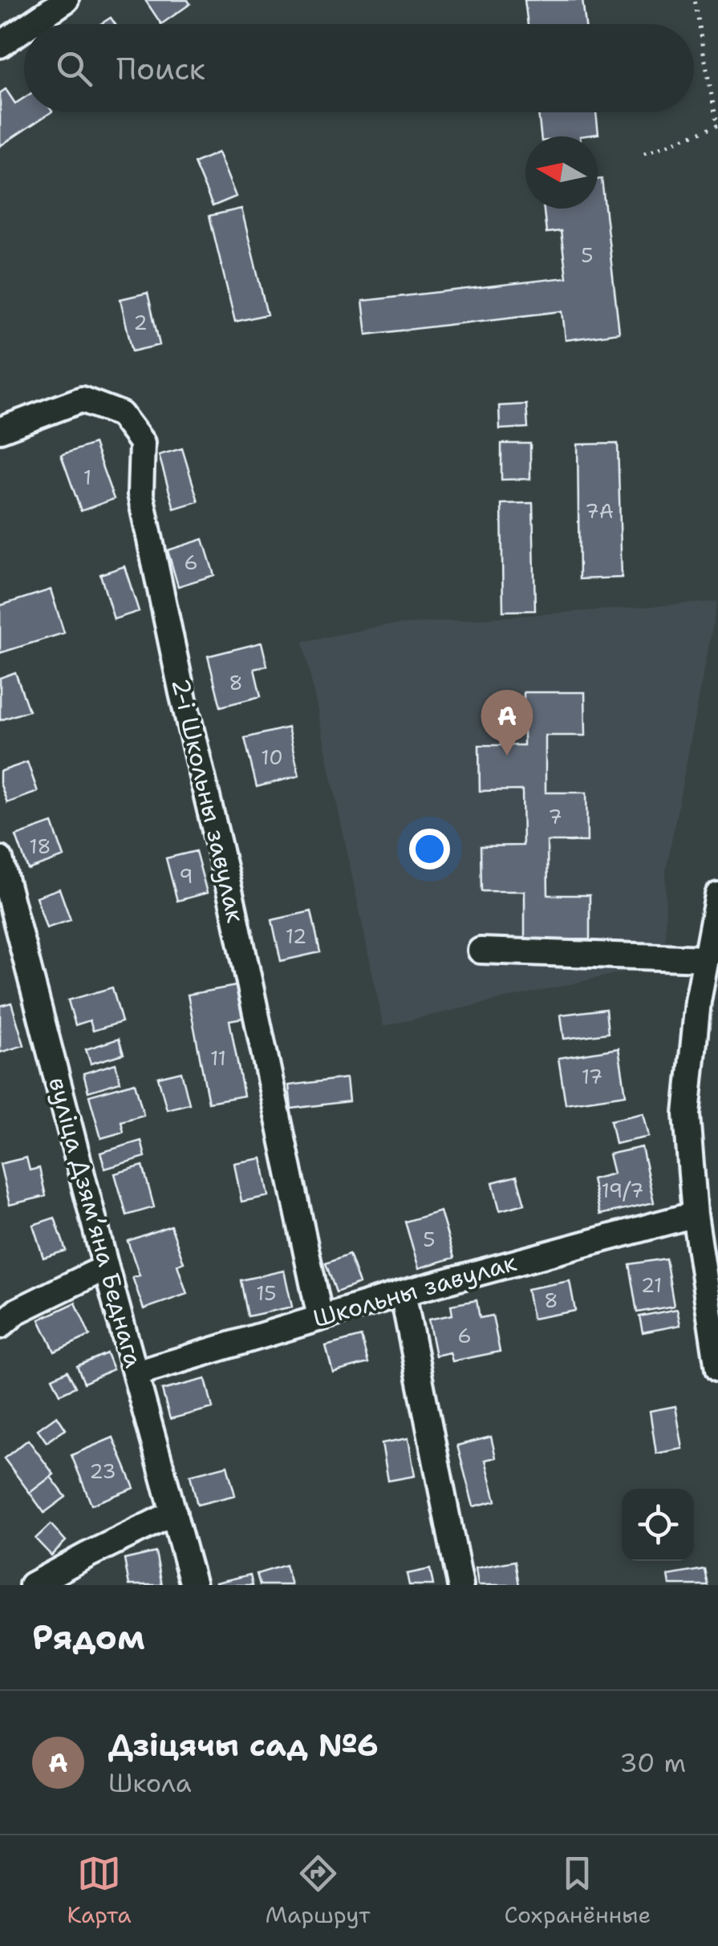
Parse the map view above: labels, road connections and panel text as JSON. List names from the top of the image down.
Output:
{
  "streets": {
    "street": ["2-і Школьны завулак", "вуліца Дзямʼяна Беднага", "Школьны завулак"]
  },
  "crossings": [
    ["2-і Школьны завулак", "Школьны завулак"],
    ["вуліца Дзямʼяна Беднага", "Школьны завулак"]
  ],
  "house_numbers": [
    "5",
    "2",
    "1",
    "7А",
    "6",
    "8",
    "10",
    "7",
    "18",
    "9",
    "12",
    "11",
    "17",
    "19/7",
    "5",
    "21",
    "15",
    "8",
    "6",
    "23"
  ],
  "north": "left",
  "page": {
    "search": "Поиск",
    "pins": "A",
    "heading": "Рядом",
    "list": [
      {
        "mark": "A",
        "name": "Дзіцячы сад №6",
        "note": "Школа",
        "value": "30 m"
      }
    ],
    "nav": ["Карта", "Маршрут", "Сохранённые"]
  }
}
